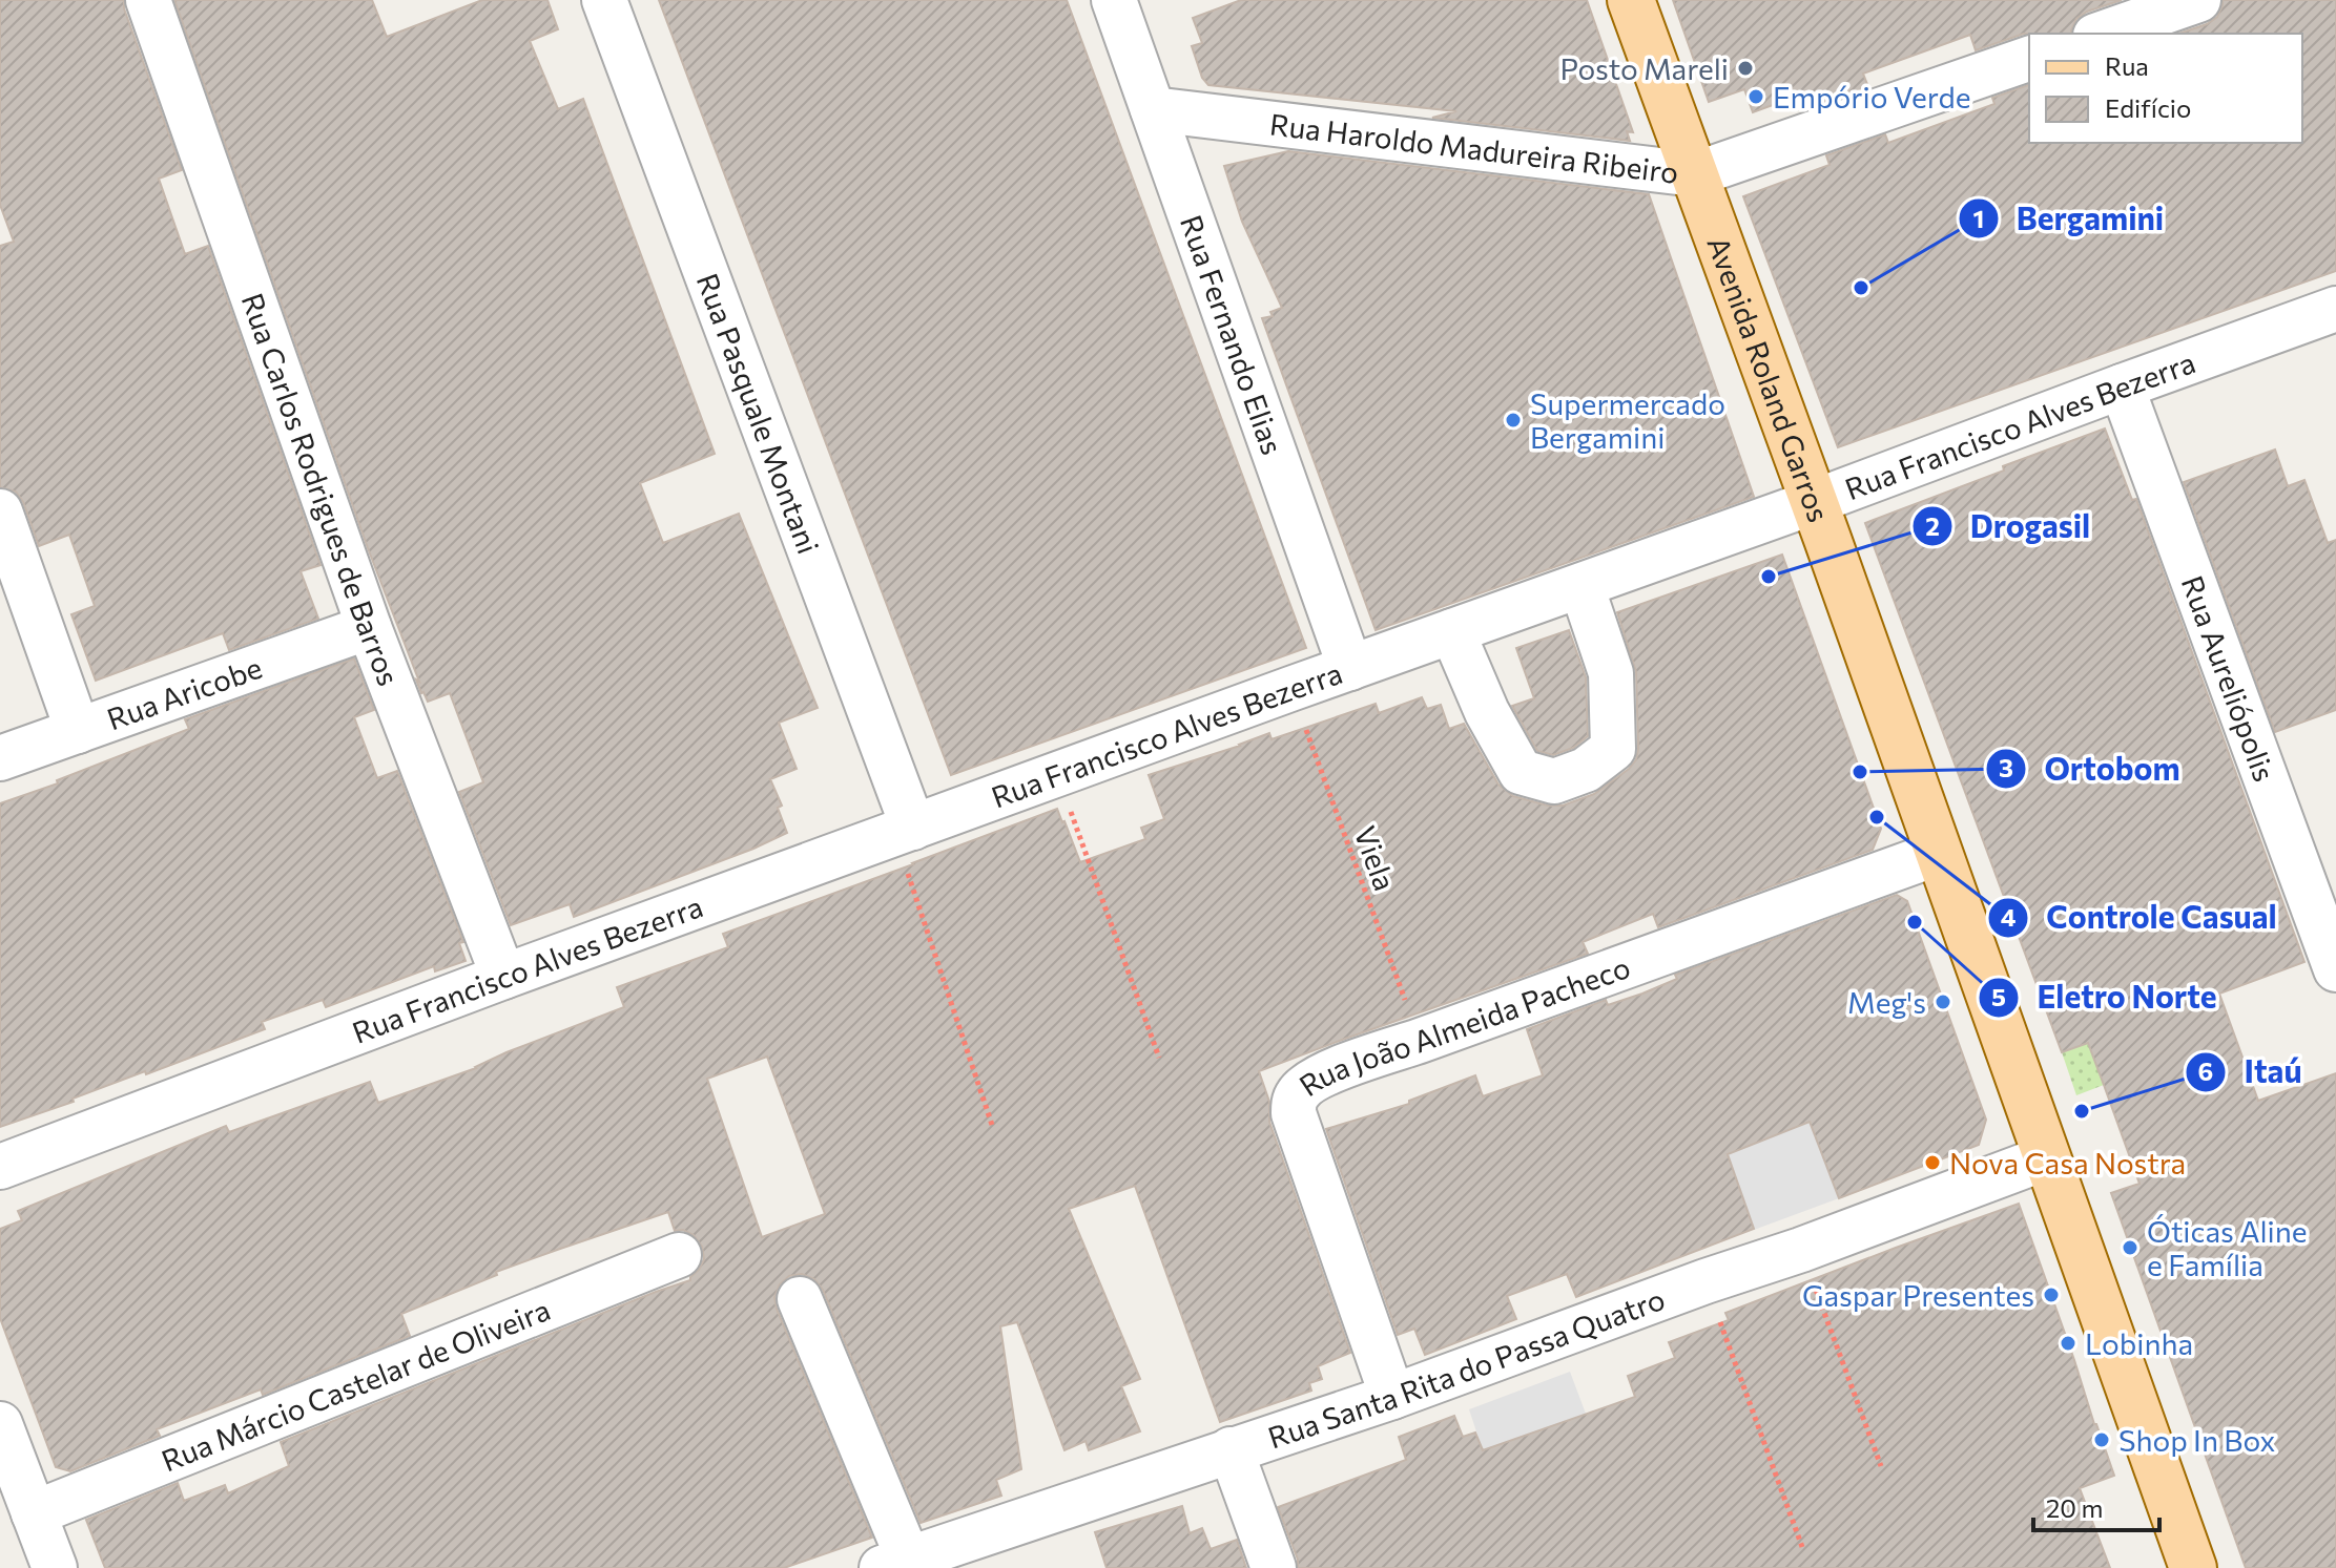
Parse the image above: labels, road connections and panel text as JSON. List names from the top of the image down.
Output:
{
  "streets": {
    "main road": ["Avenida Roland Garros"],
    "street": [
      "Rua Haroldo Madureira Ribeiro",
      "Rua Fernando Elias",
      "Rua Pasquale Montani",
      "Rua Francisco Alves Bezerra",
      "Rua Carlos Rodrigues de Barros",
      "Rua Aureliópolis",
      "Rua Aricobe",
      "Rua João Almeida Pacheco",
      "Rua Santa Rita do Passa Quatro",
      "Rua Márcio Castelar de Oliveira"
    ],
    "path": ["Viela"]
  },
  "crossings": [
    ["Rua Haroldo Madureira Ribeiro", "Rua Fernando Elias"],
    ["Rua Haroldo Madureira Ribeiro", "Avenida Roland Garros"],
    ["Rua Fernando Elias", "Rua Francisco Alves Bezerra"],
    ["Avenida Roland Garros", "Rua Francisco Alves Bezerra"],
    ["Avenida Roland Garros", "Rua João Almeida Pacheco"],
    ["Avenida Roland Garros", "Rua Santa Rita do Passa Quatro"],
    ["Rua Pasquale Montani", "Rua Francisco Alves Bezerra"],
    ["Rua Francisco Alves Bezerra", "Rua Carlos Rodrigues de Barros"],
    ["Rua Francisco Alves Bezerra", "Rua Aureliópolis"],
    ["Rua Francisco Alves Bezerra", "Viela"],
    ["Rua Carlos Rodrigues de Barros", "Rua Aricobe"],
    ["Viela", "Rua João Almeida Pacheco"],
    ["Rua João Almeida Pacheco", "Rua Santa Rita do Passa Quatro"]
  ],
  "places": [
    "Posto Mareli",
    "Empório Verde",
    "Bergamini",
    "Supermercado Bergamini",
    "Drogasil",
    "Ortobom",
    "Controle Casual",
    "Eletro Norte",
    "Meg's",
    "Itaú",
    "Nova Casa Nostra",
    "Óticas Aline e Família",
    "Gaspar Presentes",
    "Lobinha",
    "Shop In Box"
  ],
  "legend": ["Rua", "Edifício"],
  "scale_bar": "20 m"
}
